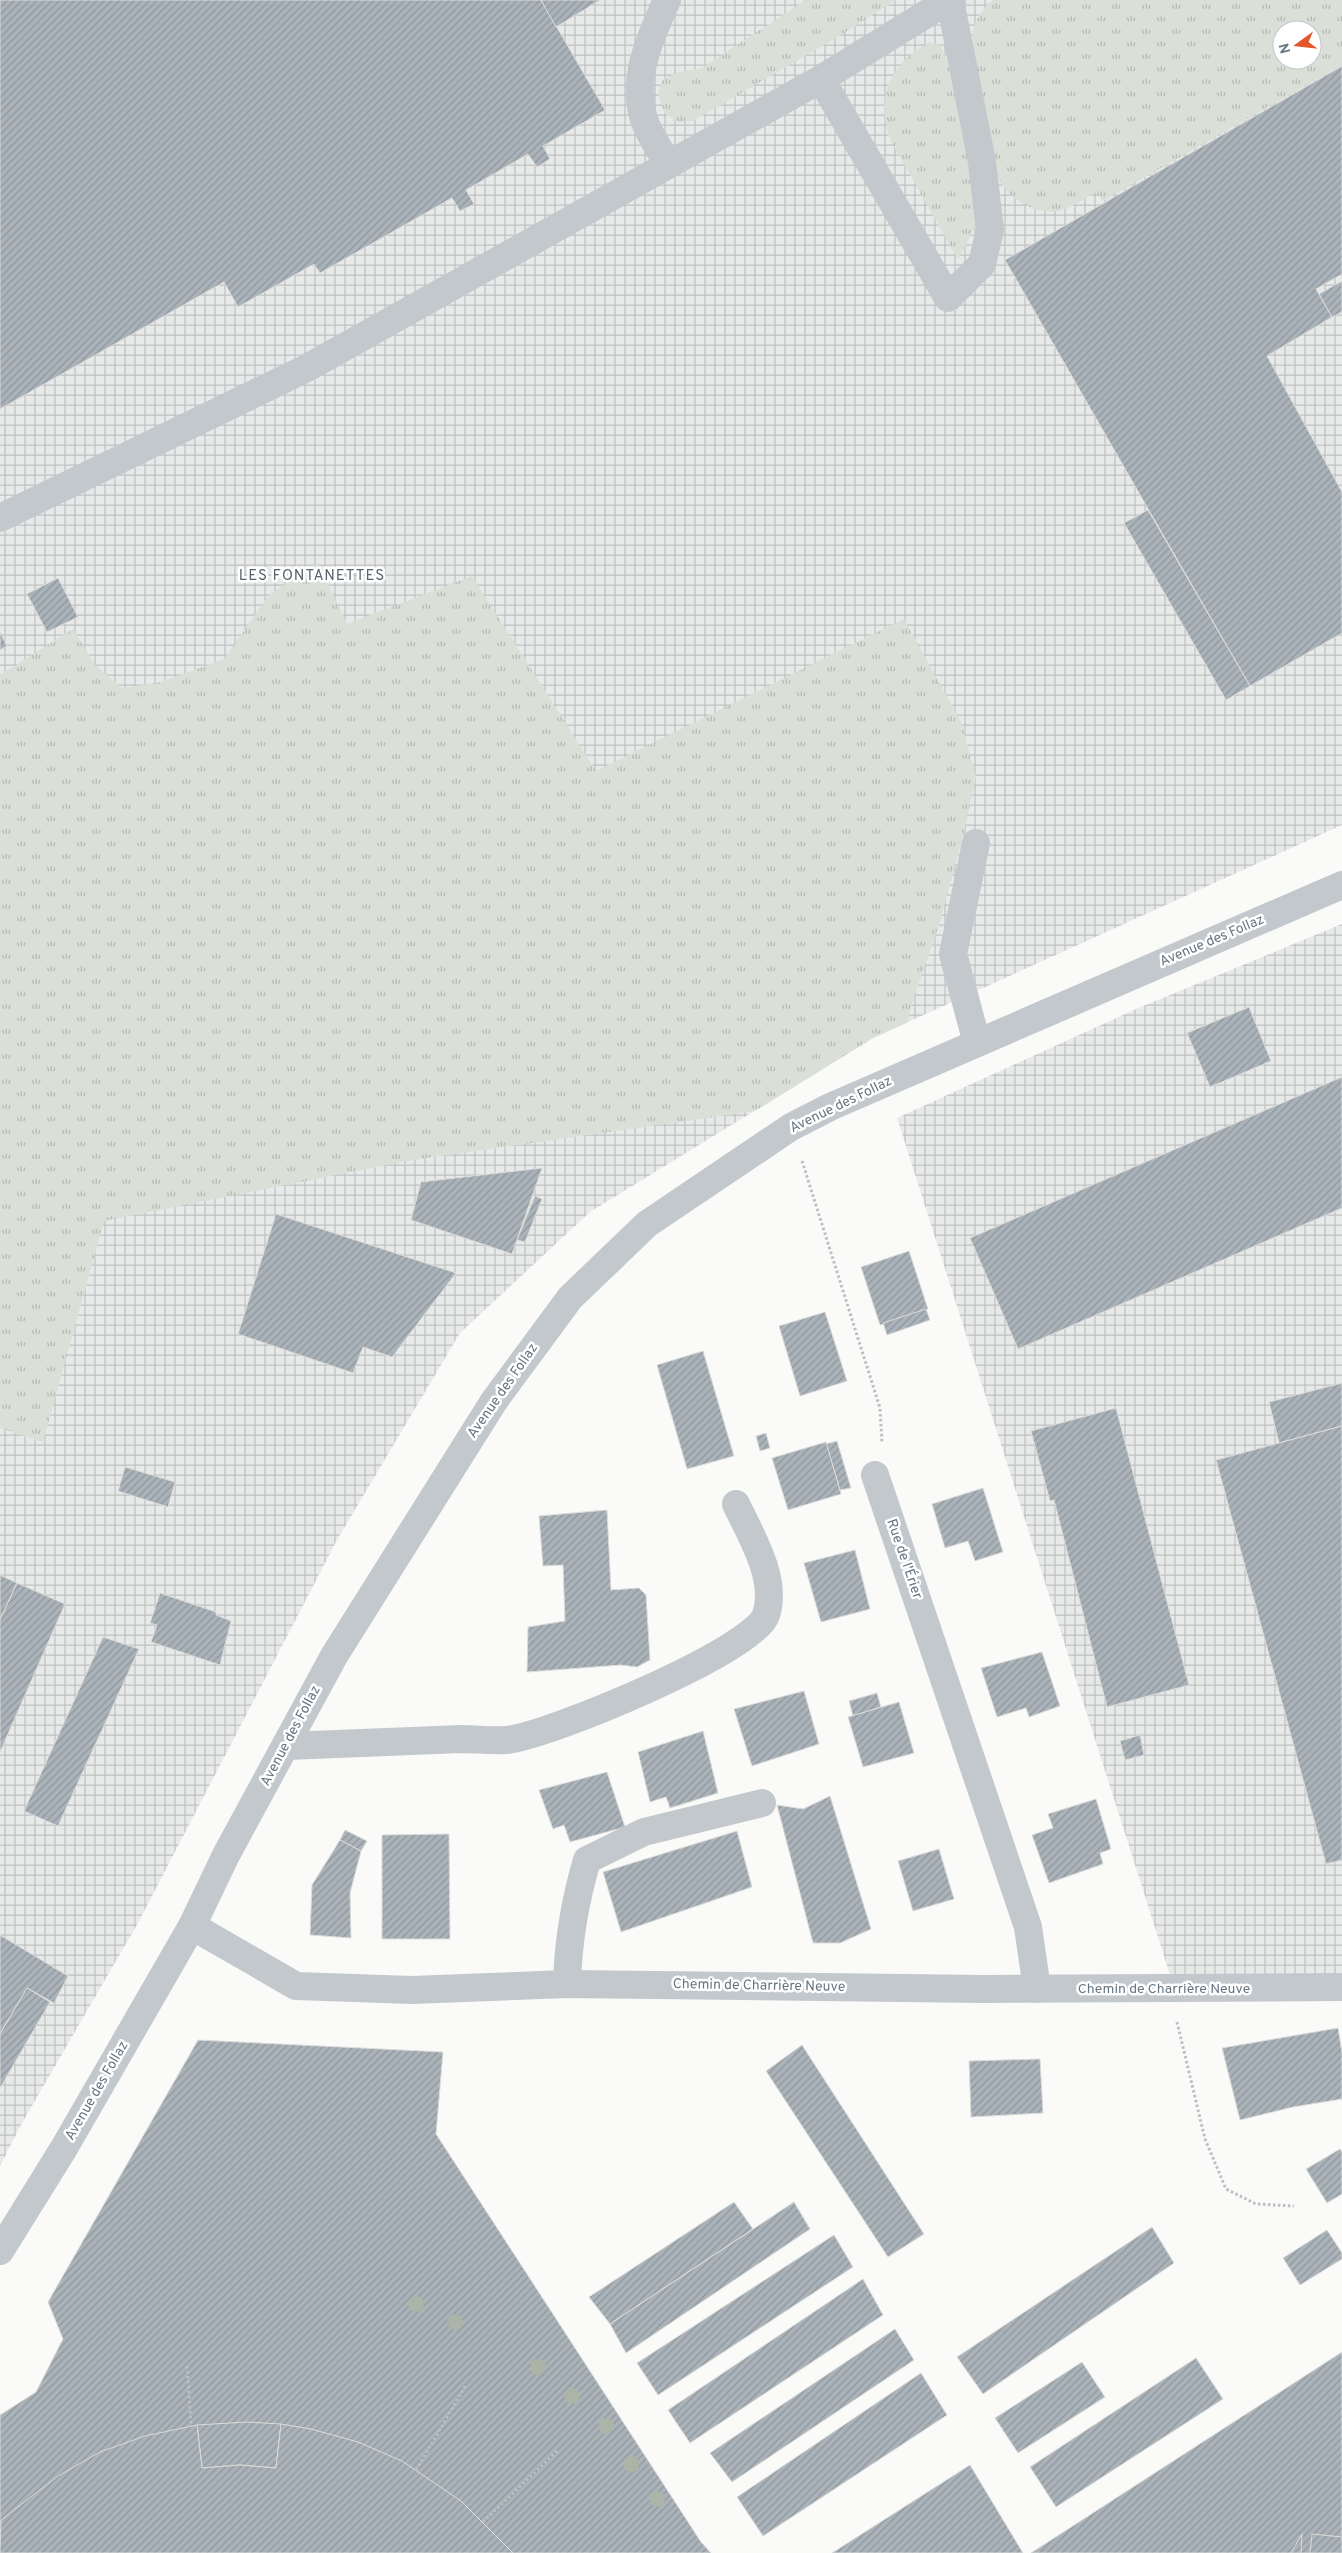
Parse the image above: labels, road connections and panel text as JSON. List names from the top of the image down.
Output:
{
  "streets": {
    "street": ["Avenue des Follaz", "Rue de l'Érier", "Chemin de Charrière Neuve"]
  },
  "crossings": [
    ["Avenue des Follaz", "Chemin de Charrière Neuve"],
    ["Rue de l'Érier", "Chemin de Charrière Neuve"]
  ],
  "districts": ["LES FONTANETTES"],
  "north": "left"
}
